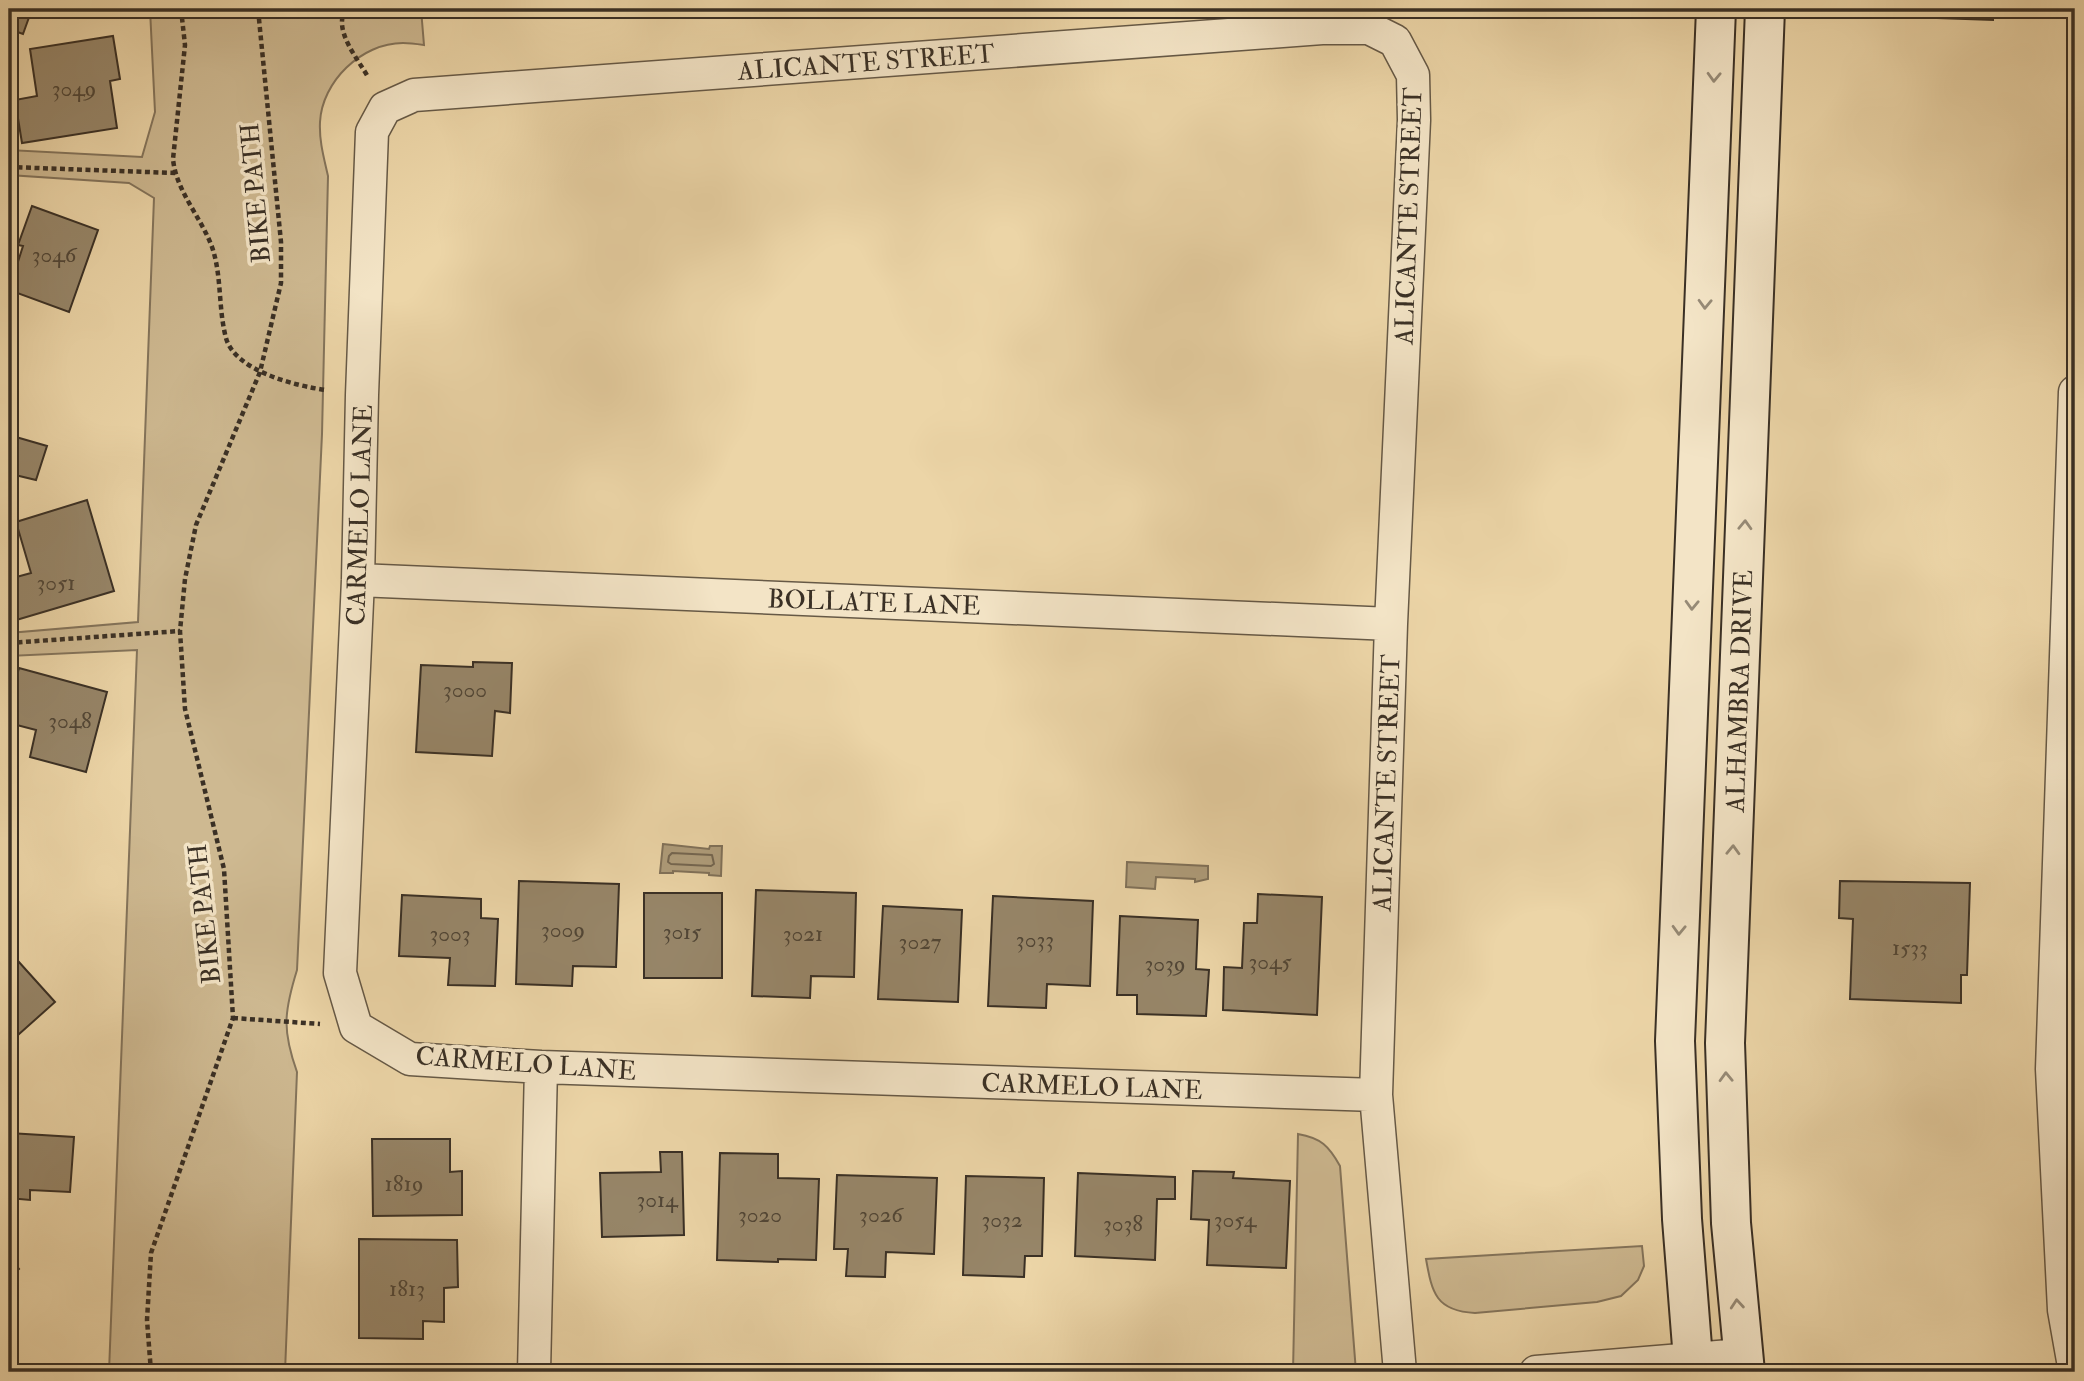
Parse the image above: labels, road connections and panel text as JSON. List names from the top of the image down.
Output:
{
  "streets": {
    "main road": ["ALHAMBRA DRIVE"],
    "street": ["ALICANTE STREET", "CARMELO LANE", "BOLLATE LANE"],
    "path": ["BIKE PATH"]
  },
  "crossings": [
    ["ALICANTE STREET", "CARMELO LANE"],
    ["ALICANTE STREET", "BOLLATE LANE"],
    ["BIKE PATH", "CARMELO LANE"],
    ["CARMELO LANE", "BOLLATE LANE"]
  ],
  "house_numbers": [
    "3049",
    "3046",
    "3051",
    "3000",
    "3048",
    "3009",
    "3015",
    "3003",
    "3021",
    "3033",
    "3027",
    "1533",
    "3045",
    "3039",
    "1819",
    "3014",
    "3020",
    "3026",
    "3032",
    "3054",
    "3038",
    "1813"
  ]
}
